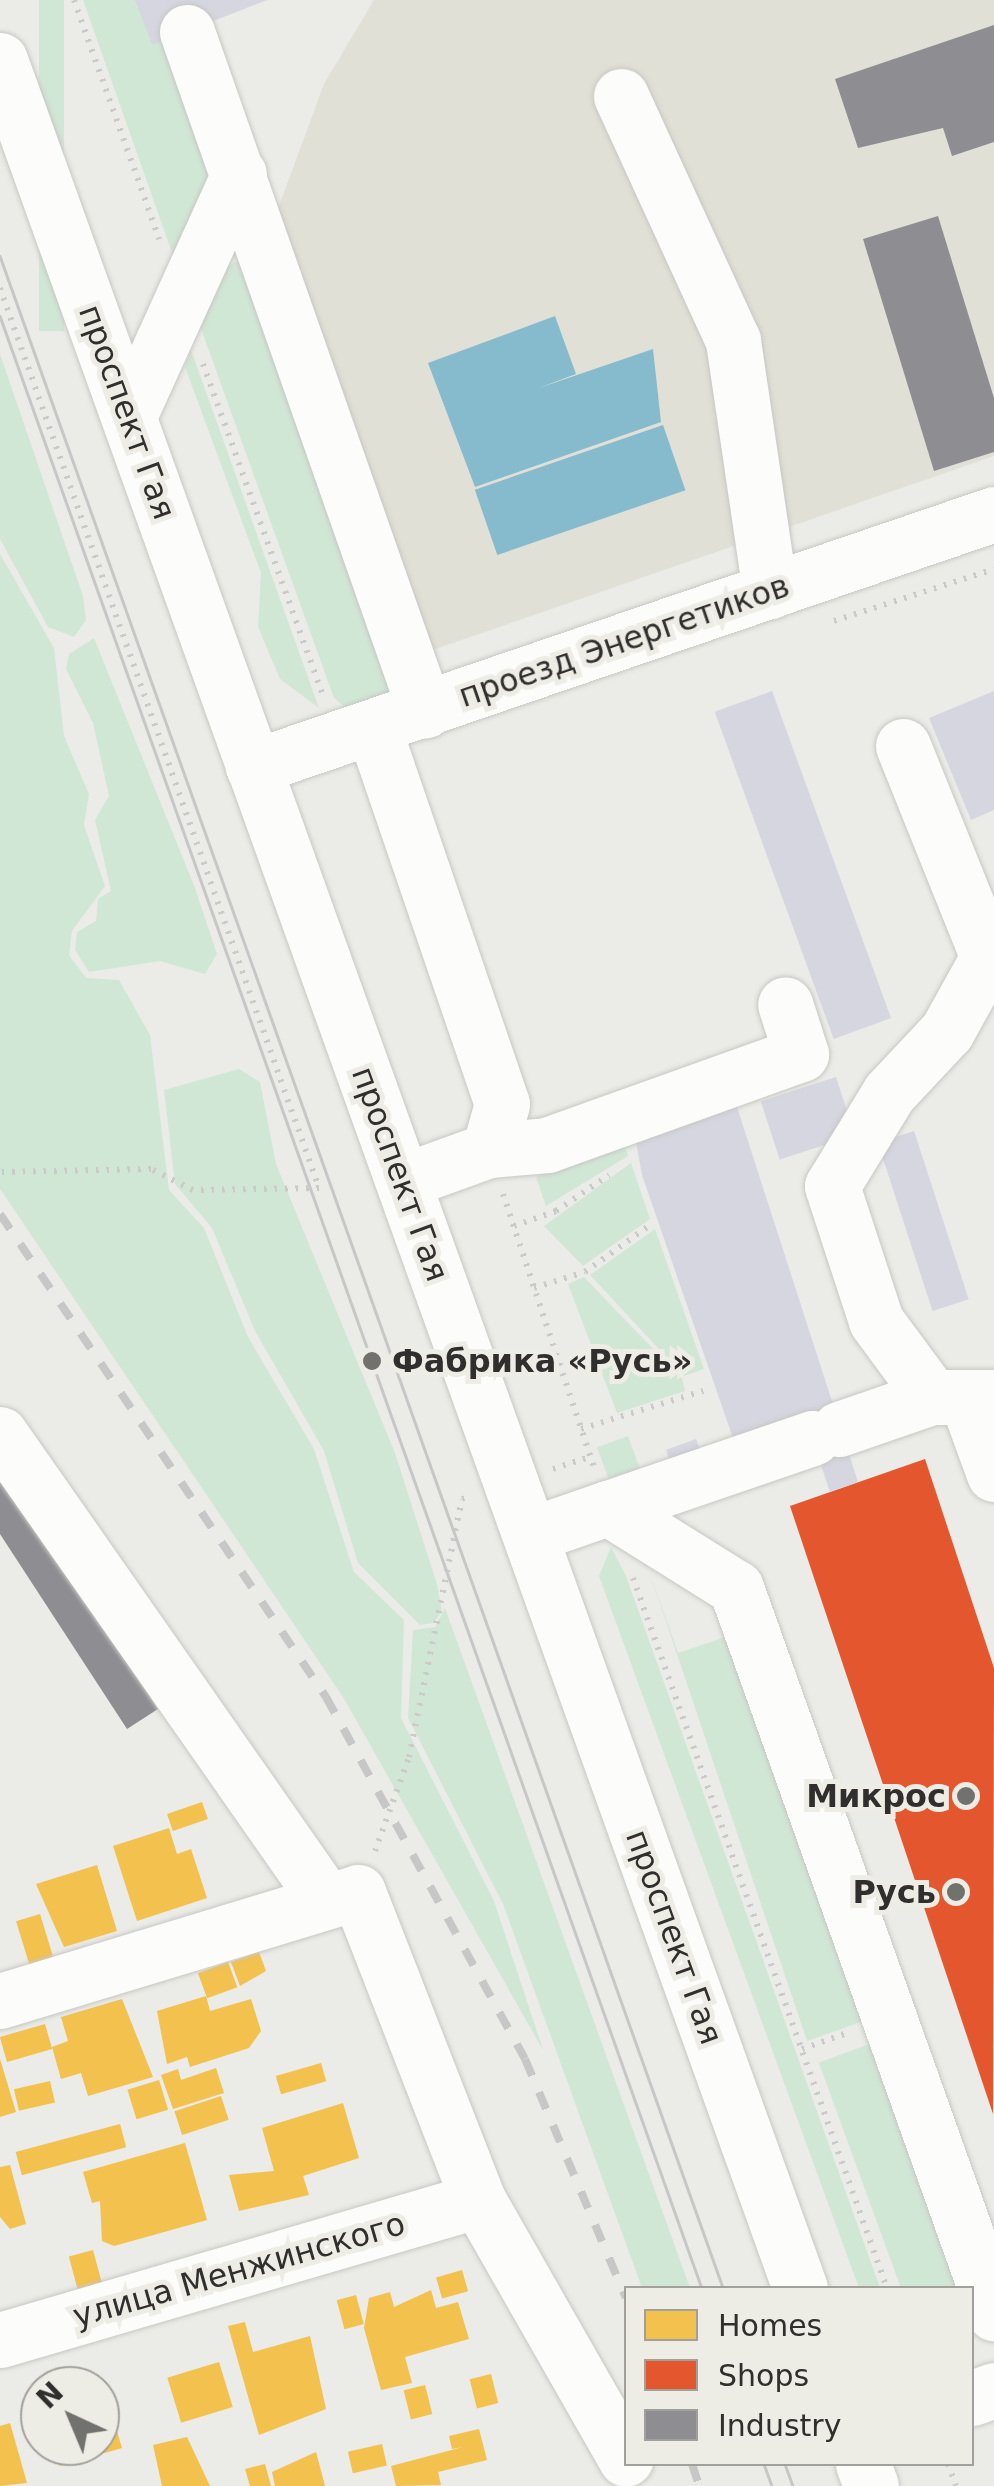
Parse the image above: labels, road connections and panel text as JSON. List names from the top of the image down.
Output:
{
  "streets": {
    "main road": ["проспект Гая", "проезд Энергетиков", "улица Менжинского"]
  },
  "crossings": [
    ["проспект Гая", "проезд Энергетиков"]
  ],
  "places": ["Фабрика «Русь»", "Микрос", "Русь"],
  "legend": ["Homes", "Shops", "Industry"],
  "north": "top left"
}
